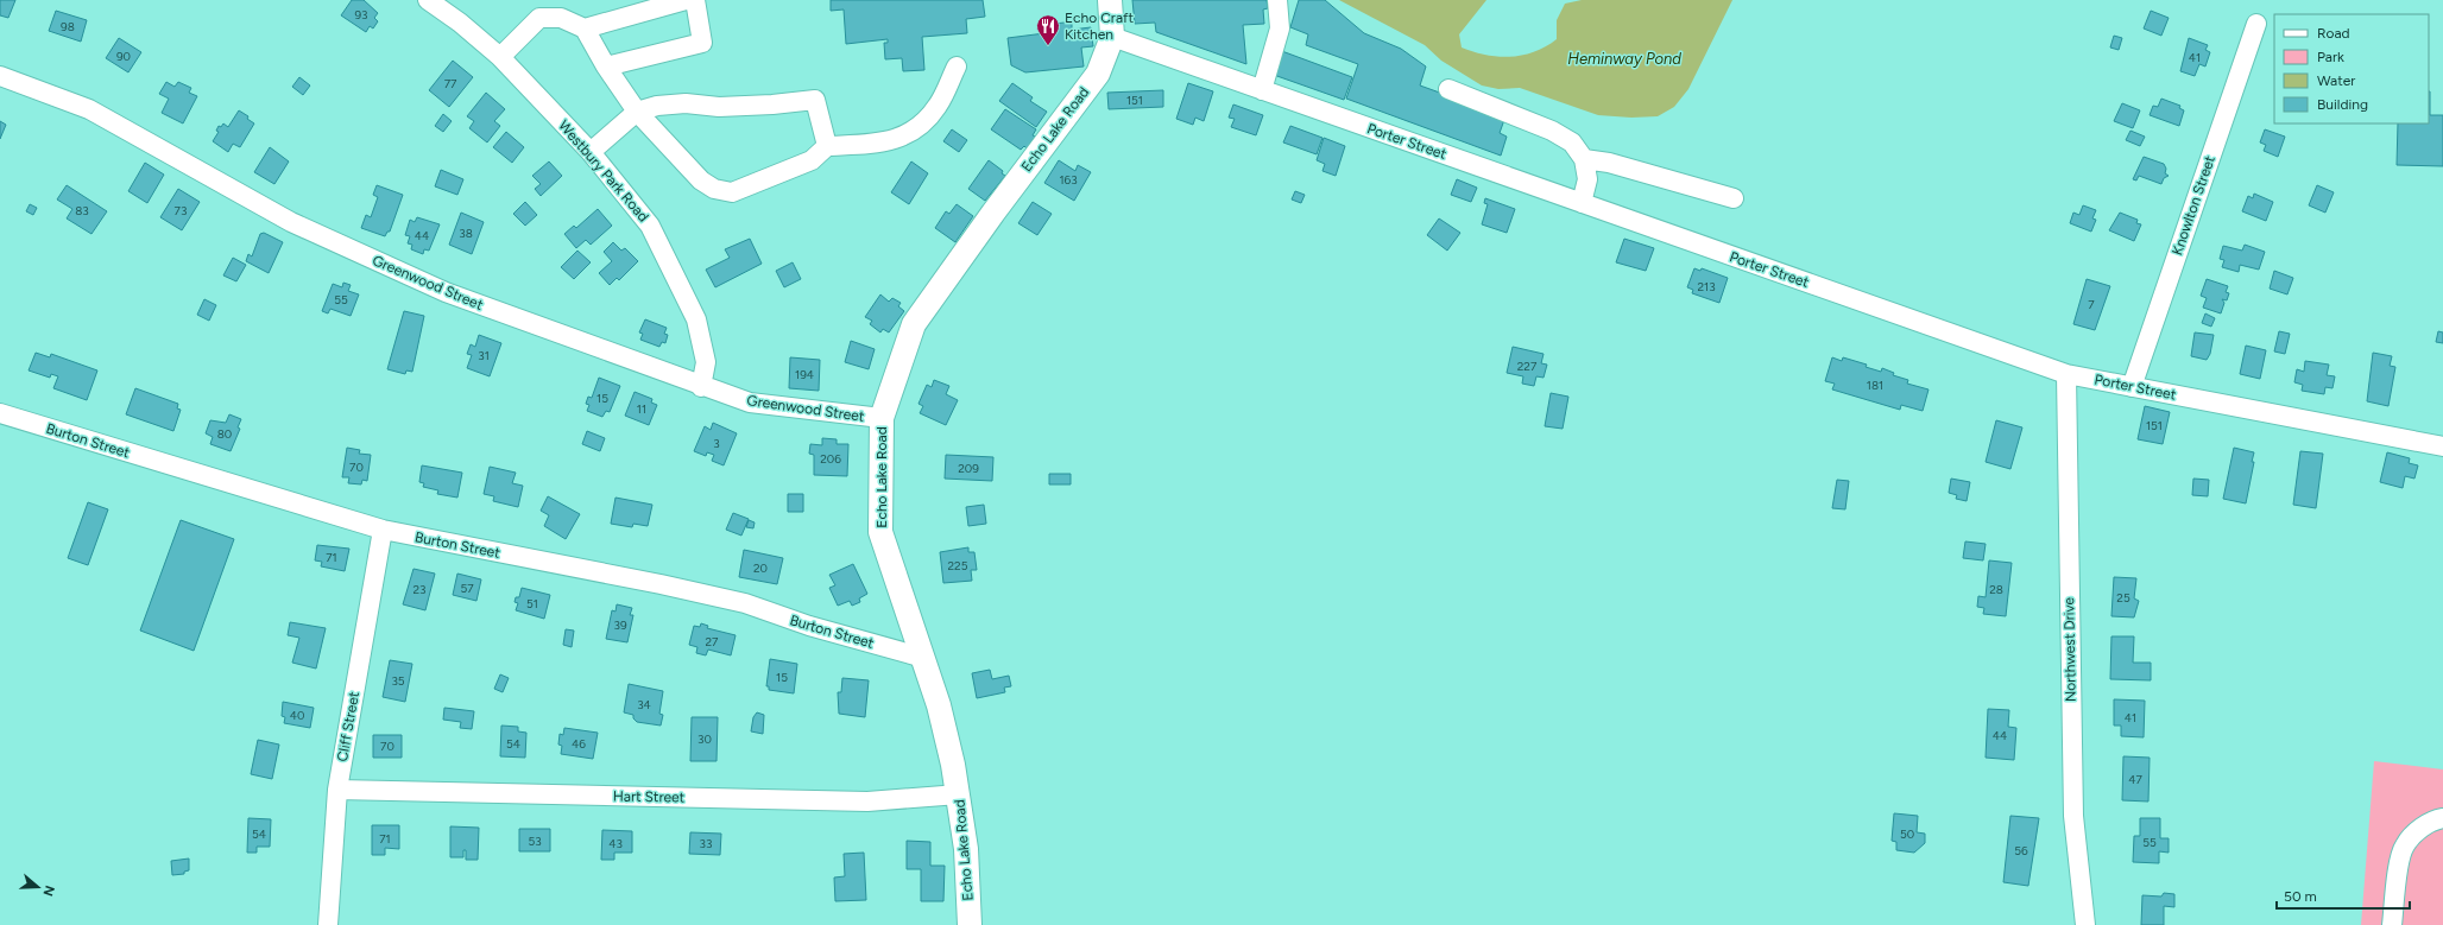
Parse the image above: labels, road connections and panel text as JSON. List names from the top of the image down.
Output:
{
  "streets": {
    "main road": ["Echo Lake Road"],
    "street": [
      "Porter Street",
      "Westbury Park Road",
      "Knowlton Street",
      "Greenwood Street",
      "Burton Street",
      "Northwest Drive",
      "Cliff Street",
      "Hart Street"
    ]
  },
  "crossings": [
    ["Echo Lake Road", "Porter Street"],
    ["Echo Lake Road", "Greenwood Street"],
    ["Echo Lake Road", "Burton Street"],
    ["Echo Lake Road", "Hart Street"],
    ["Porter Street", "Knowlton Street"],
    ["Porter Street", "Northwest Drive"],
    ["Westbury Park Road", "Greenwood Street"],
    ["Burton Street", "Cliff Street"],
    ["Cliff Street", "Hart Street"]
  ],
  "water": ["Heminway Pond"],
  "places": {
    "restaurant": ["Echo Craft Kitchen"]
  },
  "house_numbers": [
    "93",
    "98",
    "90",
    "41",
    "77",
    "151",
    "163",
    "83",
    "73",
    "38",
    "44",
    "213",
    "55",
    "7",
    "31",
    "227",
    "194",
    "181",
    "15",
    "11",
    "151",
    "80",
    "3",
    "206",
    "70",
    "209",
    "71",
    "225",
    "20",
    "57",
    "23",
    "28",
    "25",
    "51",
    "39",
    "27",
    "15",
    "35",
    "34",
    "40",
    "41",
    "44",
    "30",
    "54",
    "46",
    "70",
    "47",
    "54",
    "50",
    "71",
    "53",
    "55",
    "43",
    "33",
    "56"
  ],
  "legend": [
    "Road",
    "Park",
    "Water",
    "Building"
  ],
  "scale_bar": "50 m",
  "north": "right"
}
